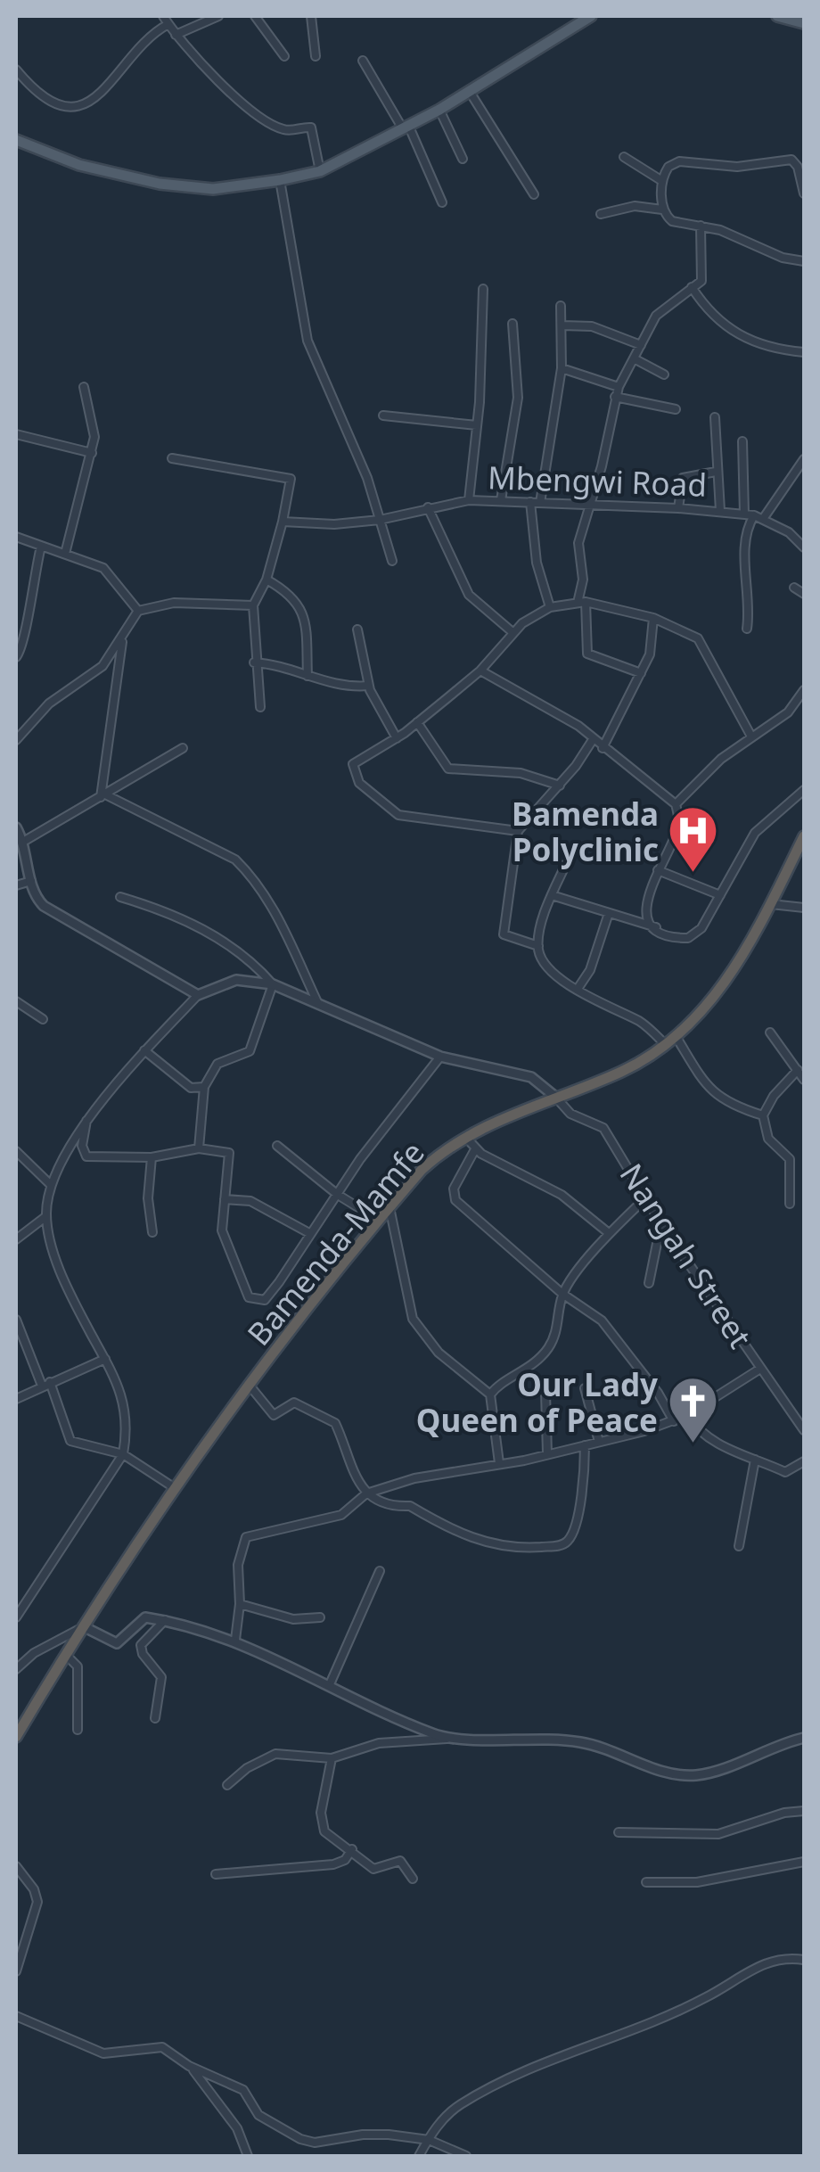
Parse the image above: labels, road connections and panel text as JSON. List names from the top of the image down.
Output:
{
  "streets": {
    "highway": ["Bamenda-Mamfe"],
    "street": ["Mbengwi Road", "Nangah Street"]
  },
  "crossings": [
    ["Bamenda-Mamfe", "Nangah Street"]
  ],
  "places": {
    "hospital": ["Bamenda Polyclinic"],
    "church": ["Our Lady Queen of Peace"]
  }
}
